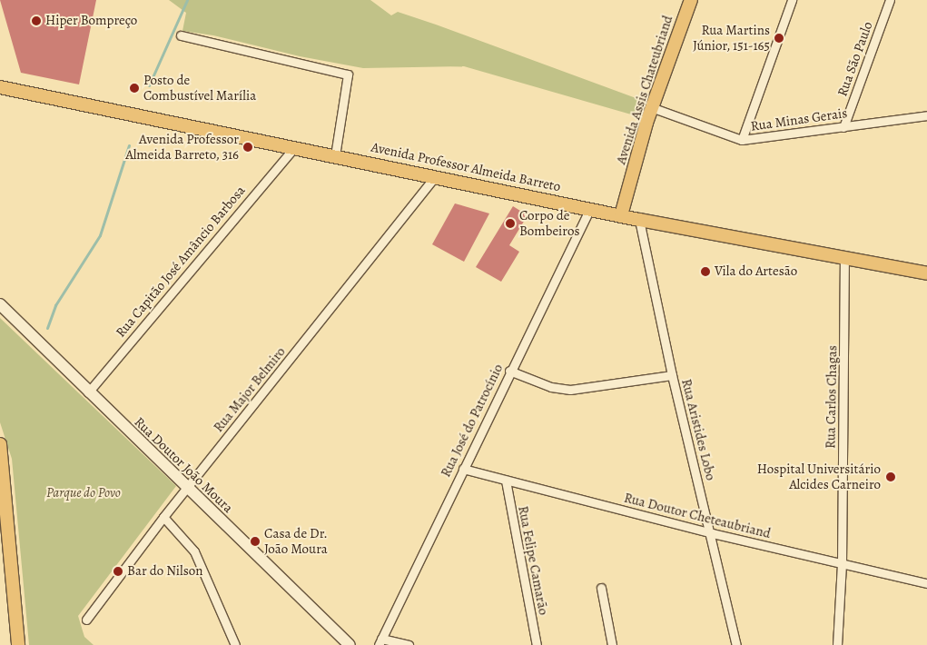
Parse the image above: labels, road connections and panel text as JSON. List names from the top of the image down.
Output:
{
  "streets": {
    "main road": ["Avenida Assis Chateubriand", "Avenida Professor Almeida Barreto", "Rua Doutor João Moura"],
    "street": [
      "Rua São Paulo",
      "Rua Minas Gerais",
      "Rua Capitão José Amâncio Barbosa",
      "Rua Major Belmiro",
      "Rua Carlos Chagas",
      "Rua José do Patrocínio",
      "Rua Aristides Lobo",
      "Rua Doutor Cheteaubriand",
      "Rua Felipe Camarão"
    ]
  },
  "crossings": [
    ["Rua São Paulo", "Rua Minas Gerais"],
    ["Avenida Assis Chateubriand", "Rua Minas Gerais"],
    ["Avenida Assis Chateubriand", "Avenida Professor Almeida Barreto"],
    ["Avenida Professor Almeida Barreto", "Rua Capitão José Amâncio Barbosa"],
    ["Avenida Professor Almeida Barreto", "Rua Major Belmiro"],
    ["Avenida Professor Almeida Barreto", "Rua Carlos Chagas"],
    ["Avenida Professor Almeida Barreto", "Rua José do Patrocínio"],
    ["Avenida Professor Almeida Barreto", "Rua Aristides Lobo"],
    ["Rua Capitão José Amâncio Barbosa", "Rua Doutor João Moura"],
    ["Rua Major Belmiro", "Rua Doutor João Moura"],
    ["Rua Carlos Chagas", "Rua Doutor Cheteaubriand"],
    ["Rua José do Patrocínio", "Rua Doutor Cheteaubriand"],
    ["Rua Aristides Lobo", "Rua Doutor Cheteaubriand"],
    ["Rua Doutor Cheteaubriand", "Rua Felipe Camarão"]
  ],
  "parks": ["Parque do Povo"],
  "places": [
    "Hiper Bompreço",
    "Rua Martins Júnior, 151-165",
    "Posto de Combustível Marília",
    "Avenida Professor Almeida Barreto, 316",
    "Corpo de Bombeiros",
    "Vila do Artesão",
    "Hospital Universitário Alcides Carneiro",
    "Casa de Dr. João Moura",
    "Bar do Nilson"
  ]
}
